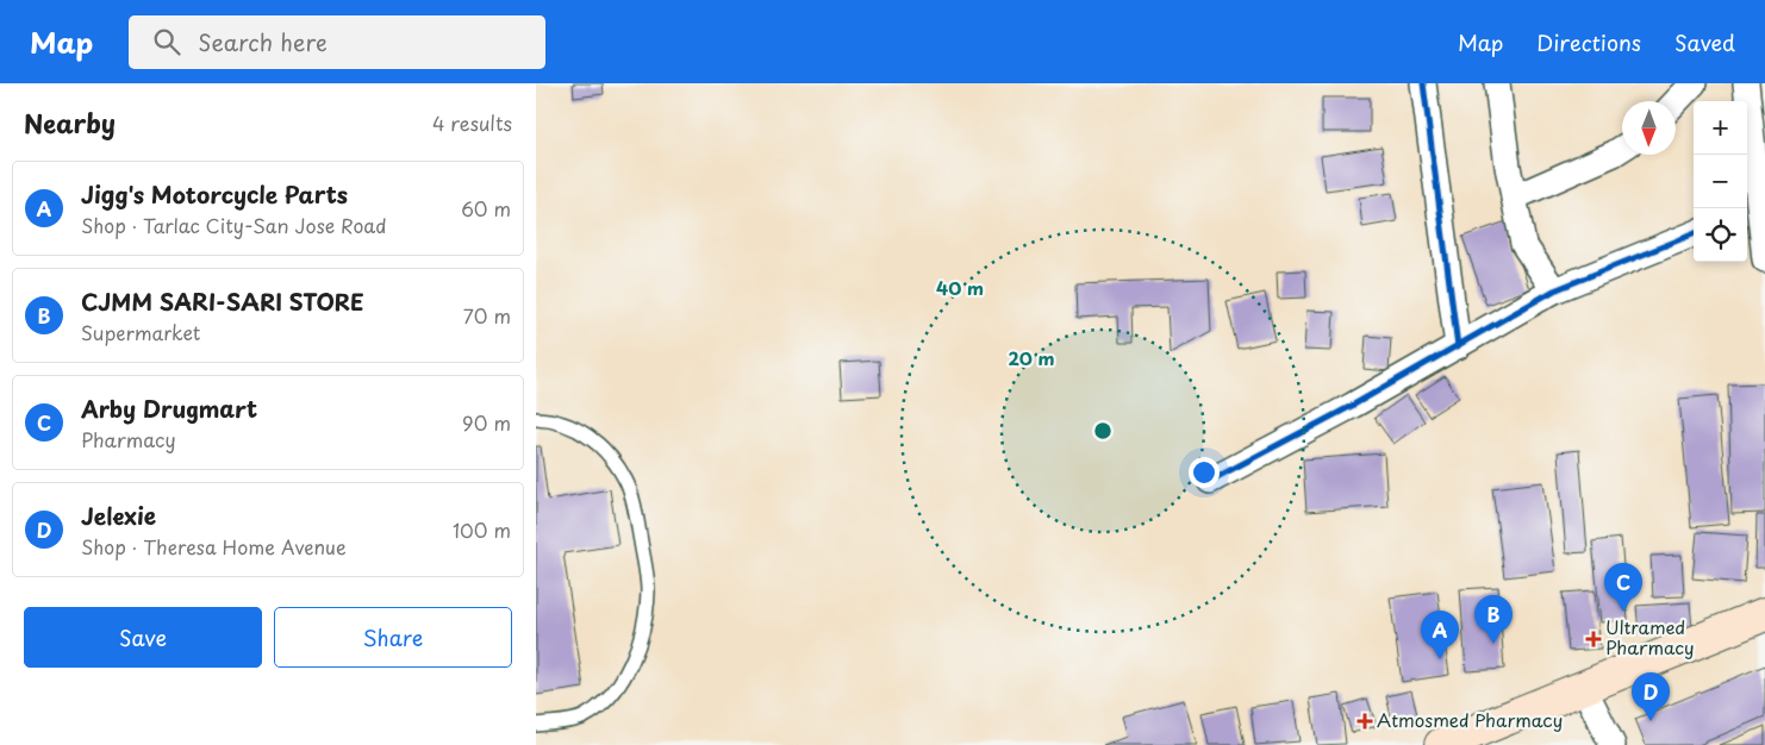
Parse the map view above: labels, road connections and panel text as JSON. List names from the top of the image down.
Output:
{
  "places": {
    "health": ["Ultramed Pharmacy", "Atmosmed Pharmacy"]
  },
  "north": "bottom",
  "page": {
    "header": "Map",
    "search": "Search here",
    "nav": ["Map", "Directions", "Saved"],
    "heading": ["Nearby", "4 results"],
    "map_buttons": ["+", "−"],
    "list": [
      {
        "mark": "A",
        "name": "Jigg's Motorcycle Parts",
        "note": "Shop · Tarlac City-San Jose Road",
        "value": "60 m"
      },
      {
        "mark": "B",
        "name": "CJMM SARI-SARI STORE",
        "note": "Supermarket",
        "value": "70 m"
      },
      {
        "mark": "C",
        "name": "Arby Drugmart",
        "note": "Pharmacy",
        "value": "90 m"
      },
      {
        "mark": "D",
        "name": "Jelexie",
        "note": "Shop · Theresa Home Avenue",
        "value": "100 m"
      }
    ],
    "pins": [
      "C",
      "B",
      "A",
      "D"
    ],
    "buttons": ["Save", "Share"]
  },
  "rings": ["40 m", "20 m"]
}
